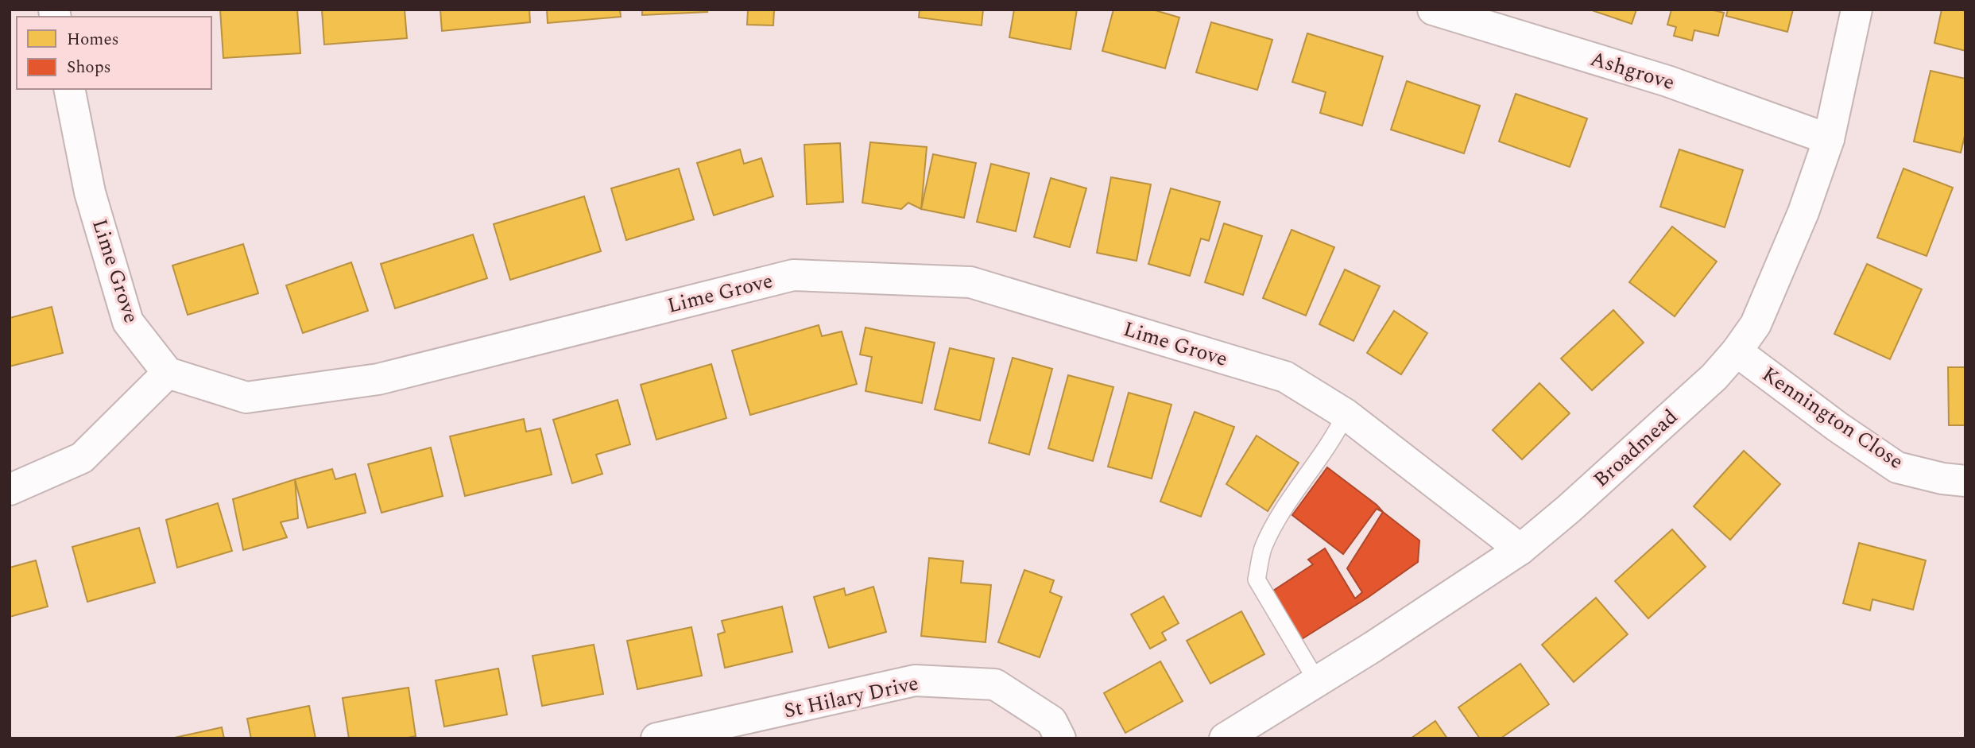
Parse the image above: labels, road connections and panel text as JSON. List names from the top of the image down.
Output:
{
  "streets": {
    "street": [
      "Ashgrove",
      "Lime Grove",
      "Kennington Close",
      "Broadmead",
      "St Hilary Drive"
    ]
  },
  "crossings": [
    ["Ashgrove", "Broadmead"],
    ["Lime Grove", "Broadmead"],
    ["Kennington Close", "Broadmead"]
  ],
  "legend": ["Homes", "Shops"]
}
